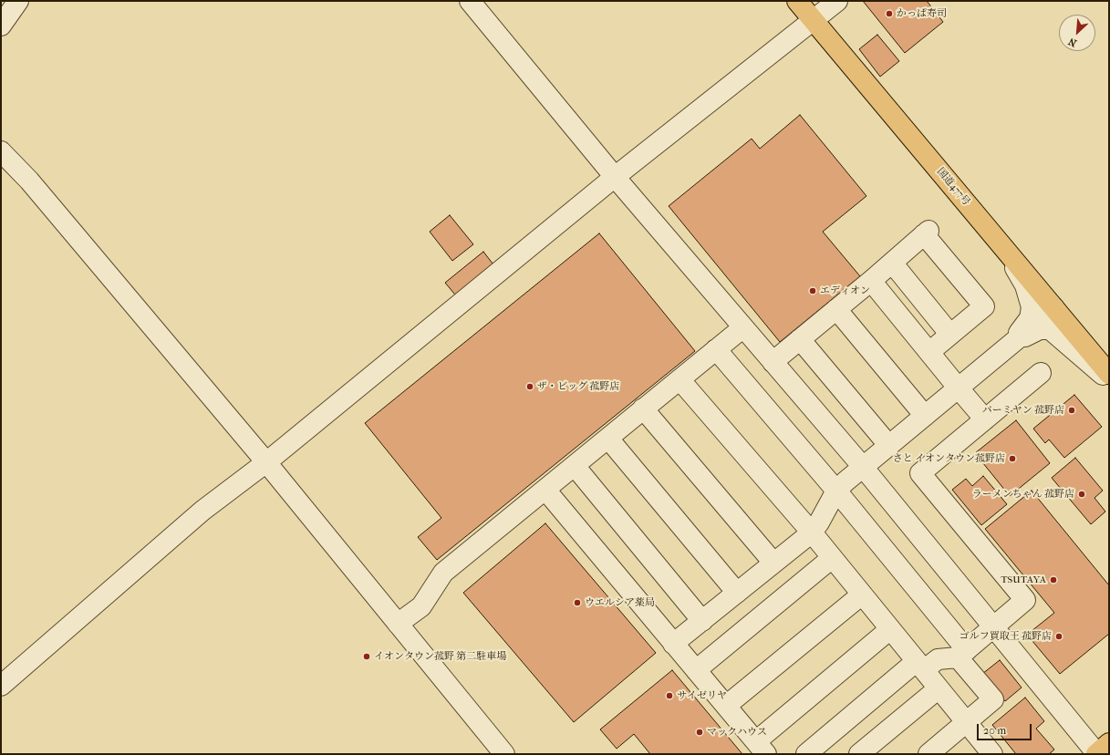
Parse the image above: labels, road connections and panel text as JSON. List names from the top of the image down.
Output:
{
  "streets": {
    "highway": ["国道477号"]
  },
  "places": [
    "かっぱ寿司",
    "エディオン",
    "ザ・ビッグ 菰野店",
    "バーミヤン 菰野店",
    "さと イオンタウン菰野店",
    "ラーメンちゃん 菰野店",
    "TSUTAYA",
    "ウエルシア薬局",
    "ゴルフ買取王 菰野店",
    "イオンタウン菰野 第二駐車場",
    "サイゼリヤ",
    "マックハウス"
  ],
  "scale_bar": "20 m",
  "north": "bottom left"
}
